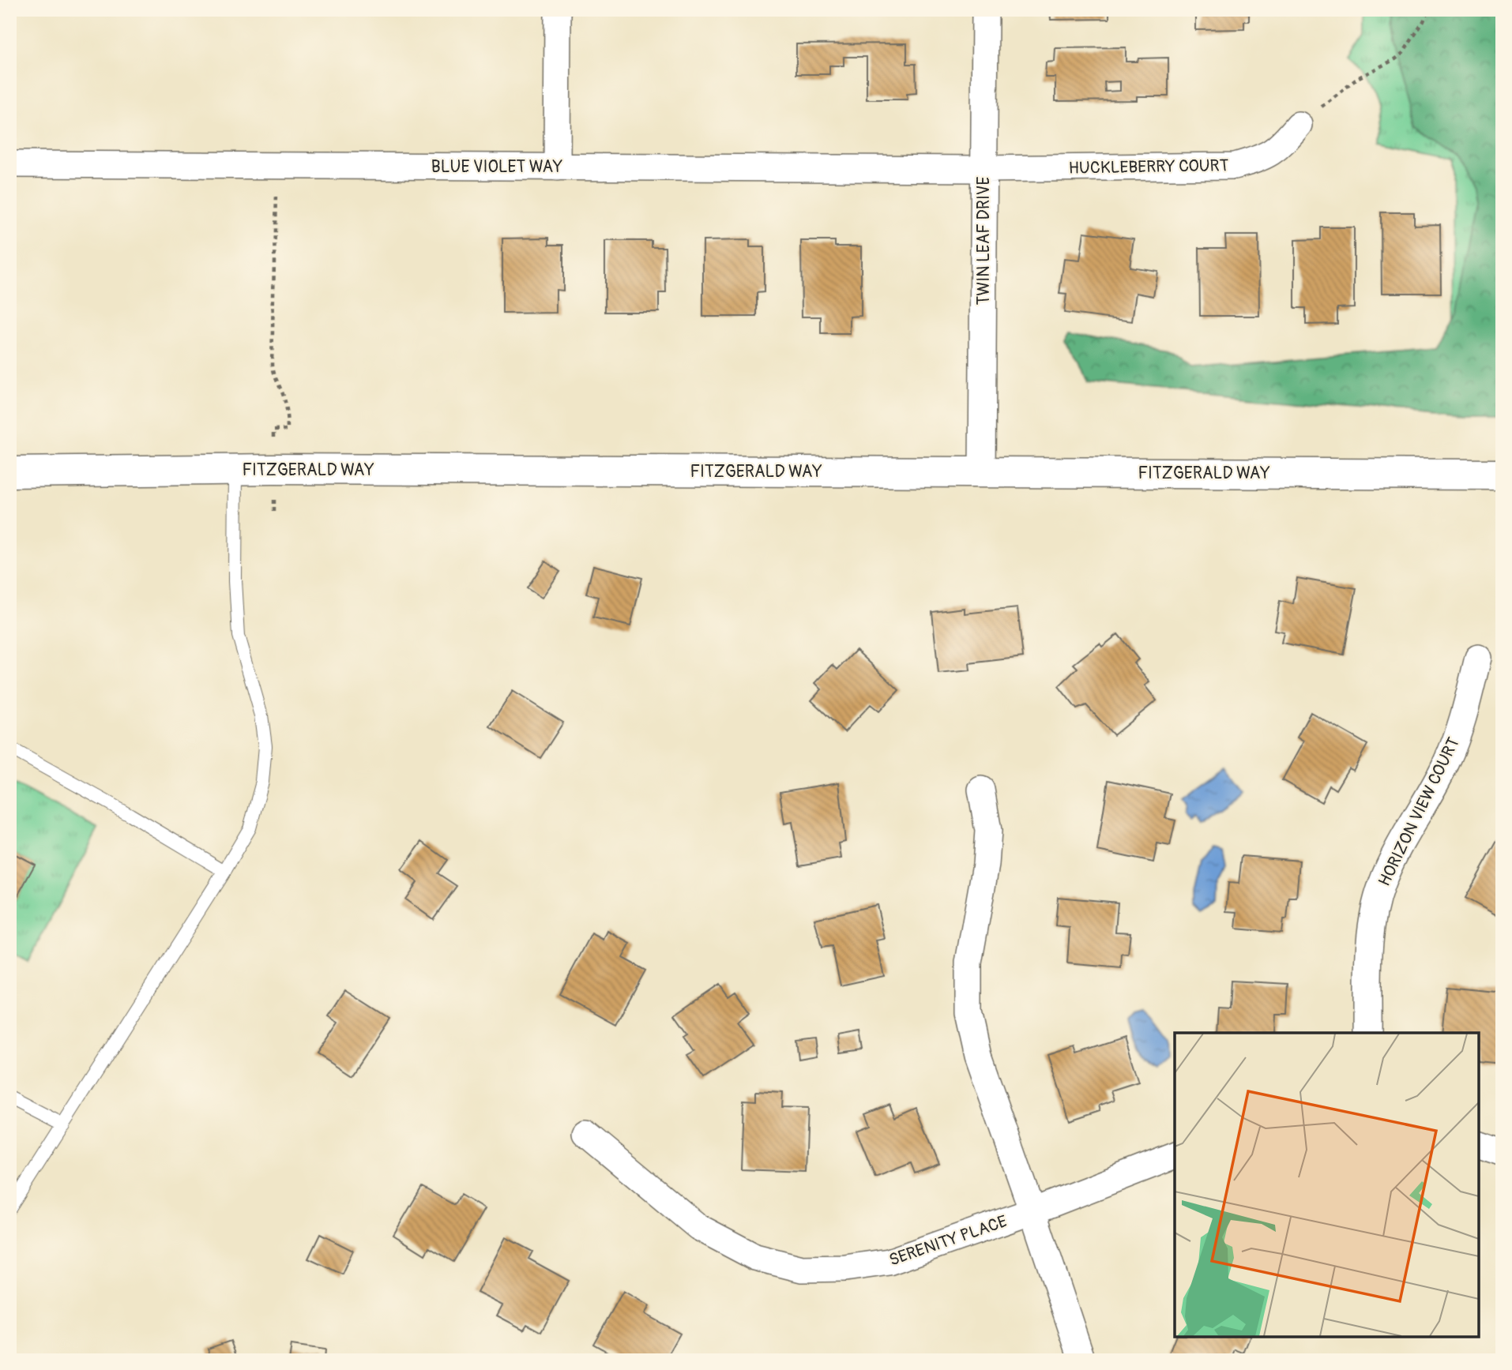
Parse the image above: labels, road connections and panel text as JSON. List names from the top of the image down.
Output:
{
  "streets": {
    "street": [
      "BLUE VIOLET WAY",
      "HUCKLEBERRY COURT",
      "TWIN LEAF DRIVE",
      "FITZGERALD WAY",
      "HORIZON VIEW COURT",
      "SERENITY PLACE"
    ]
  },
  "crossings": [
    ["BLUE VIOLET WAY", "HUCKLEBERRY COURT"],
    ["BLUE VIOLET WAY", "TWIN LEAF DRIVE"],
    ["HUCKLEBERRY COURT", "TWIN LEAF DRIVE"],
    ["TWIN LEAF DRIVE", "FITZGERALD WAY"]
  ]
}
